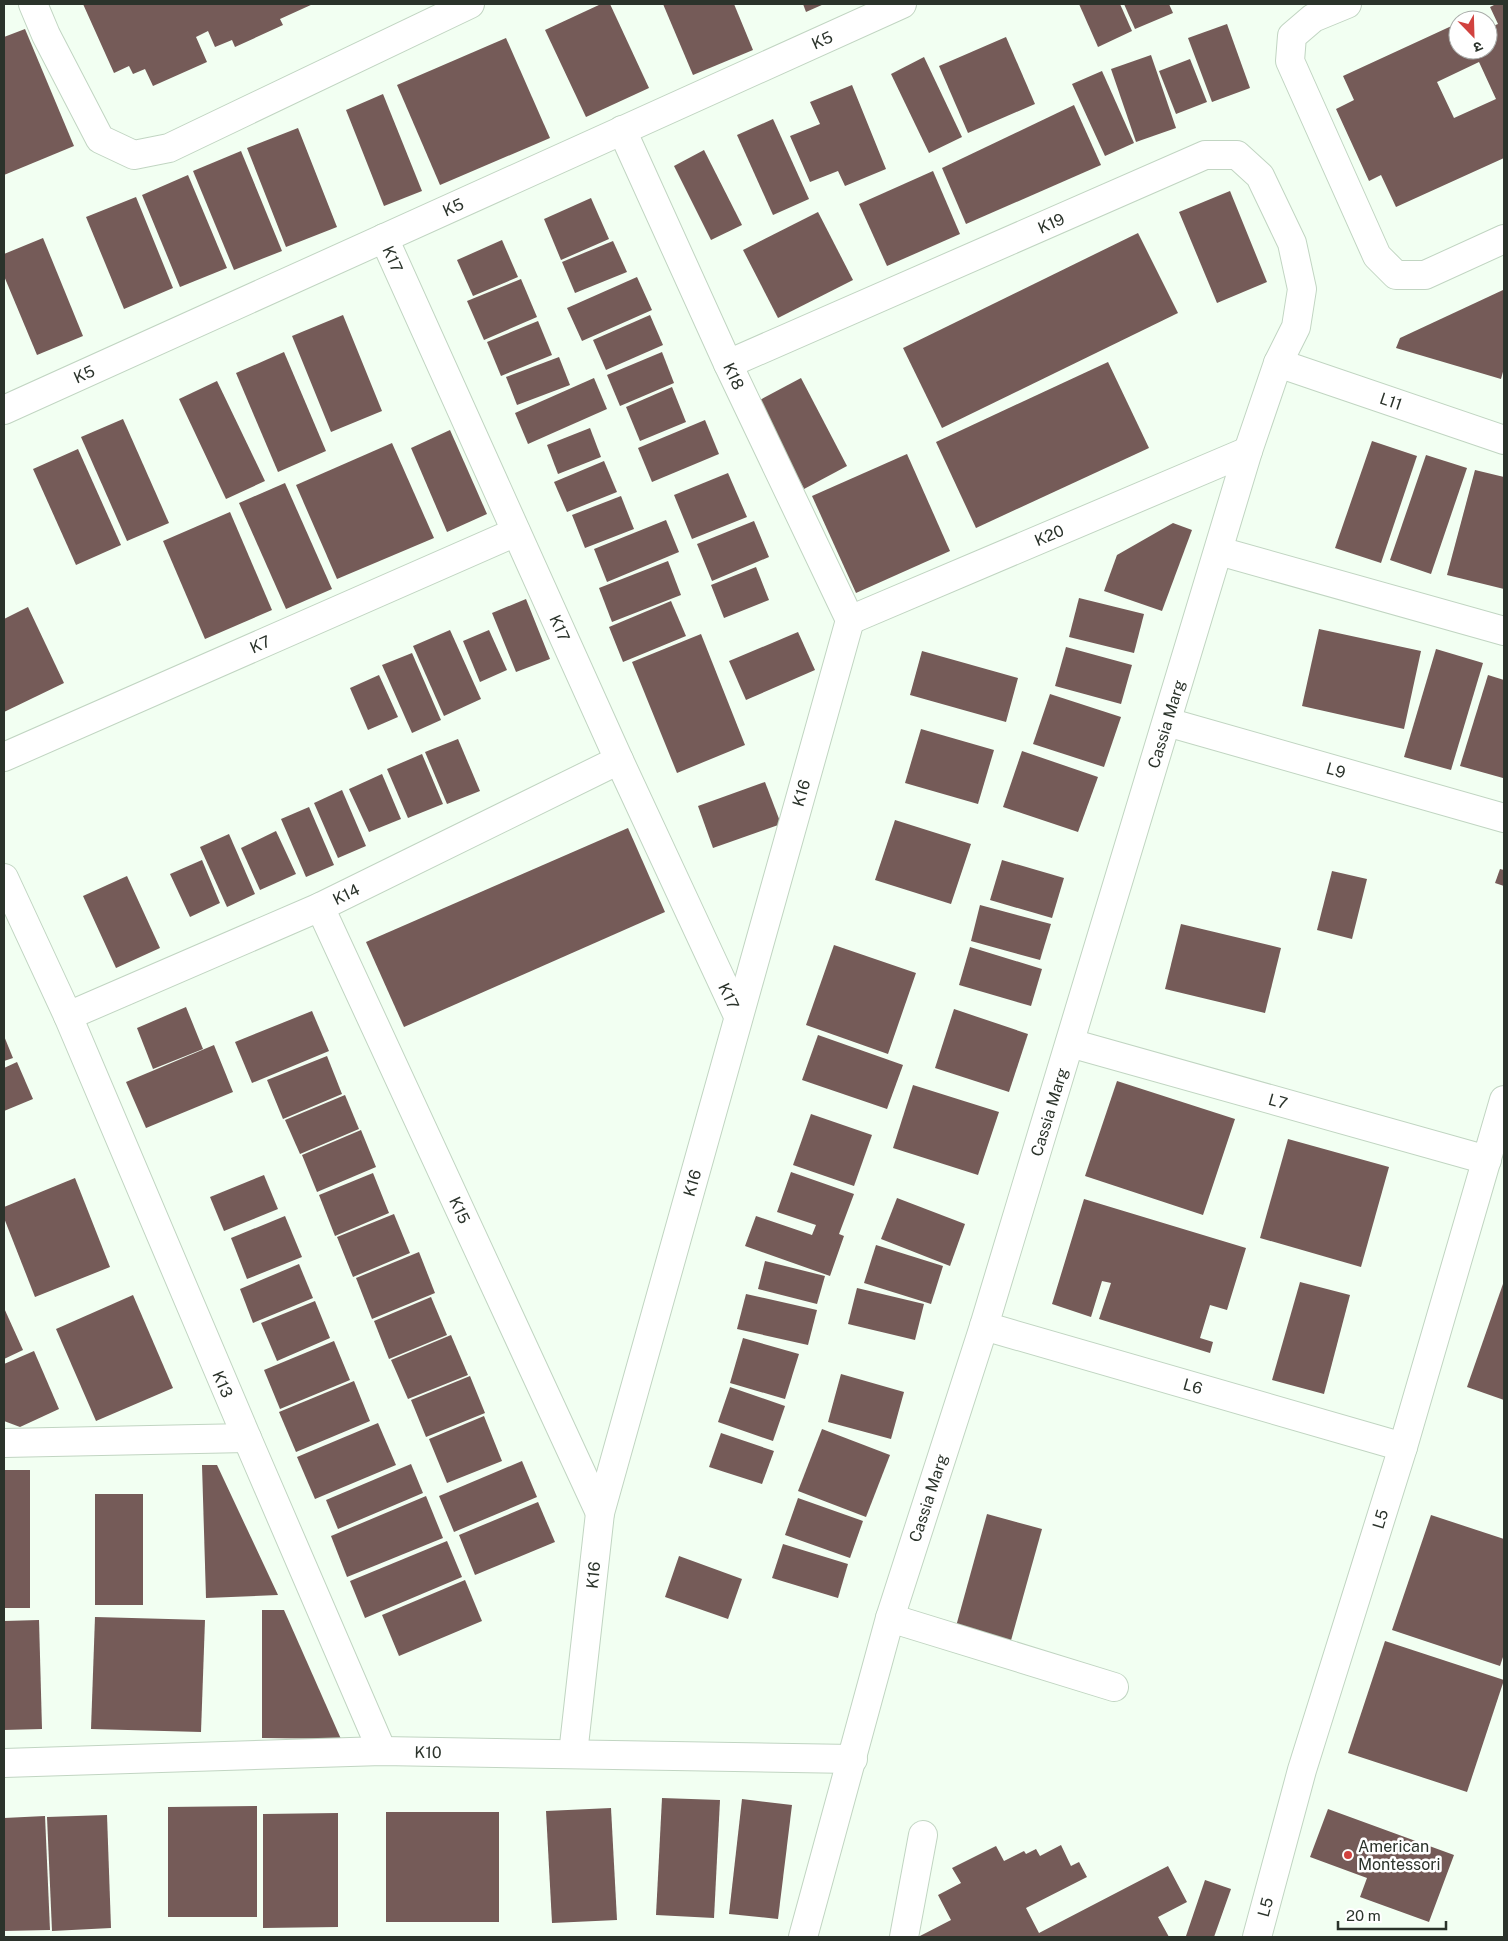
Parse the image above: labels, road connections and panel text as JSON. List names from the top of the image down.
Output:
{
  "streets": {
    "street": [
      "K5",
      "K19",
      "K17",
      "K18",
      "L11",
      "K20",
      "K7",
      "Cassia Marg",
      "L9",
      "K16",
      "K14",
      "L7",
      "K15",
      "K13",
      "L6",
      "L5",
      "K10"
    ]
  },
  "crossings": [
    ["K5", "K17"],
    ["K5", "K18"],
    ["K19", "K18"],
    ["K19", "Cassia Marg"],
    ["K17", "K7"],
    ["K17", "K16"],
    ["K17", "K14"],
    ["K18", "K20"],
    ["K18", "K16"],
    ["L11", "Cassia Marg"],
    ["K20", "Cassia Marg"],
    ["K20", "K16"],
    ["Cassia Marg", "L9"],
    ["Cassia Marg", "L7"],
    ["Cassia Marg", "L6"],
    ["Cassia Marg", "K10"],
    ["K16", "K15"],
    ["K16", "K10"],
    ["K14", "K15"],
    ["K14", "K13"],
    ["L7", "L5"],
    ["K13", "K10"],
    ["L6", "L5"]
  ],
  "places": ["American Montessori"],
  "scale_bar": "20 m",
  "north": "bottom right"
}
